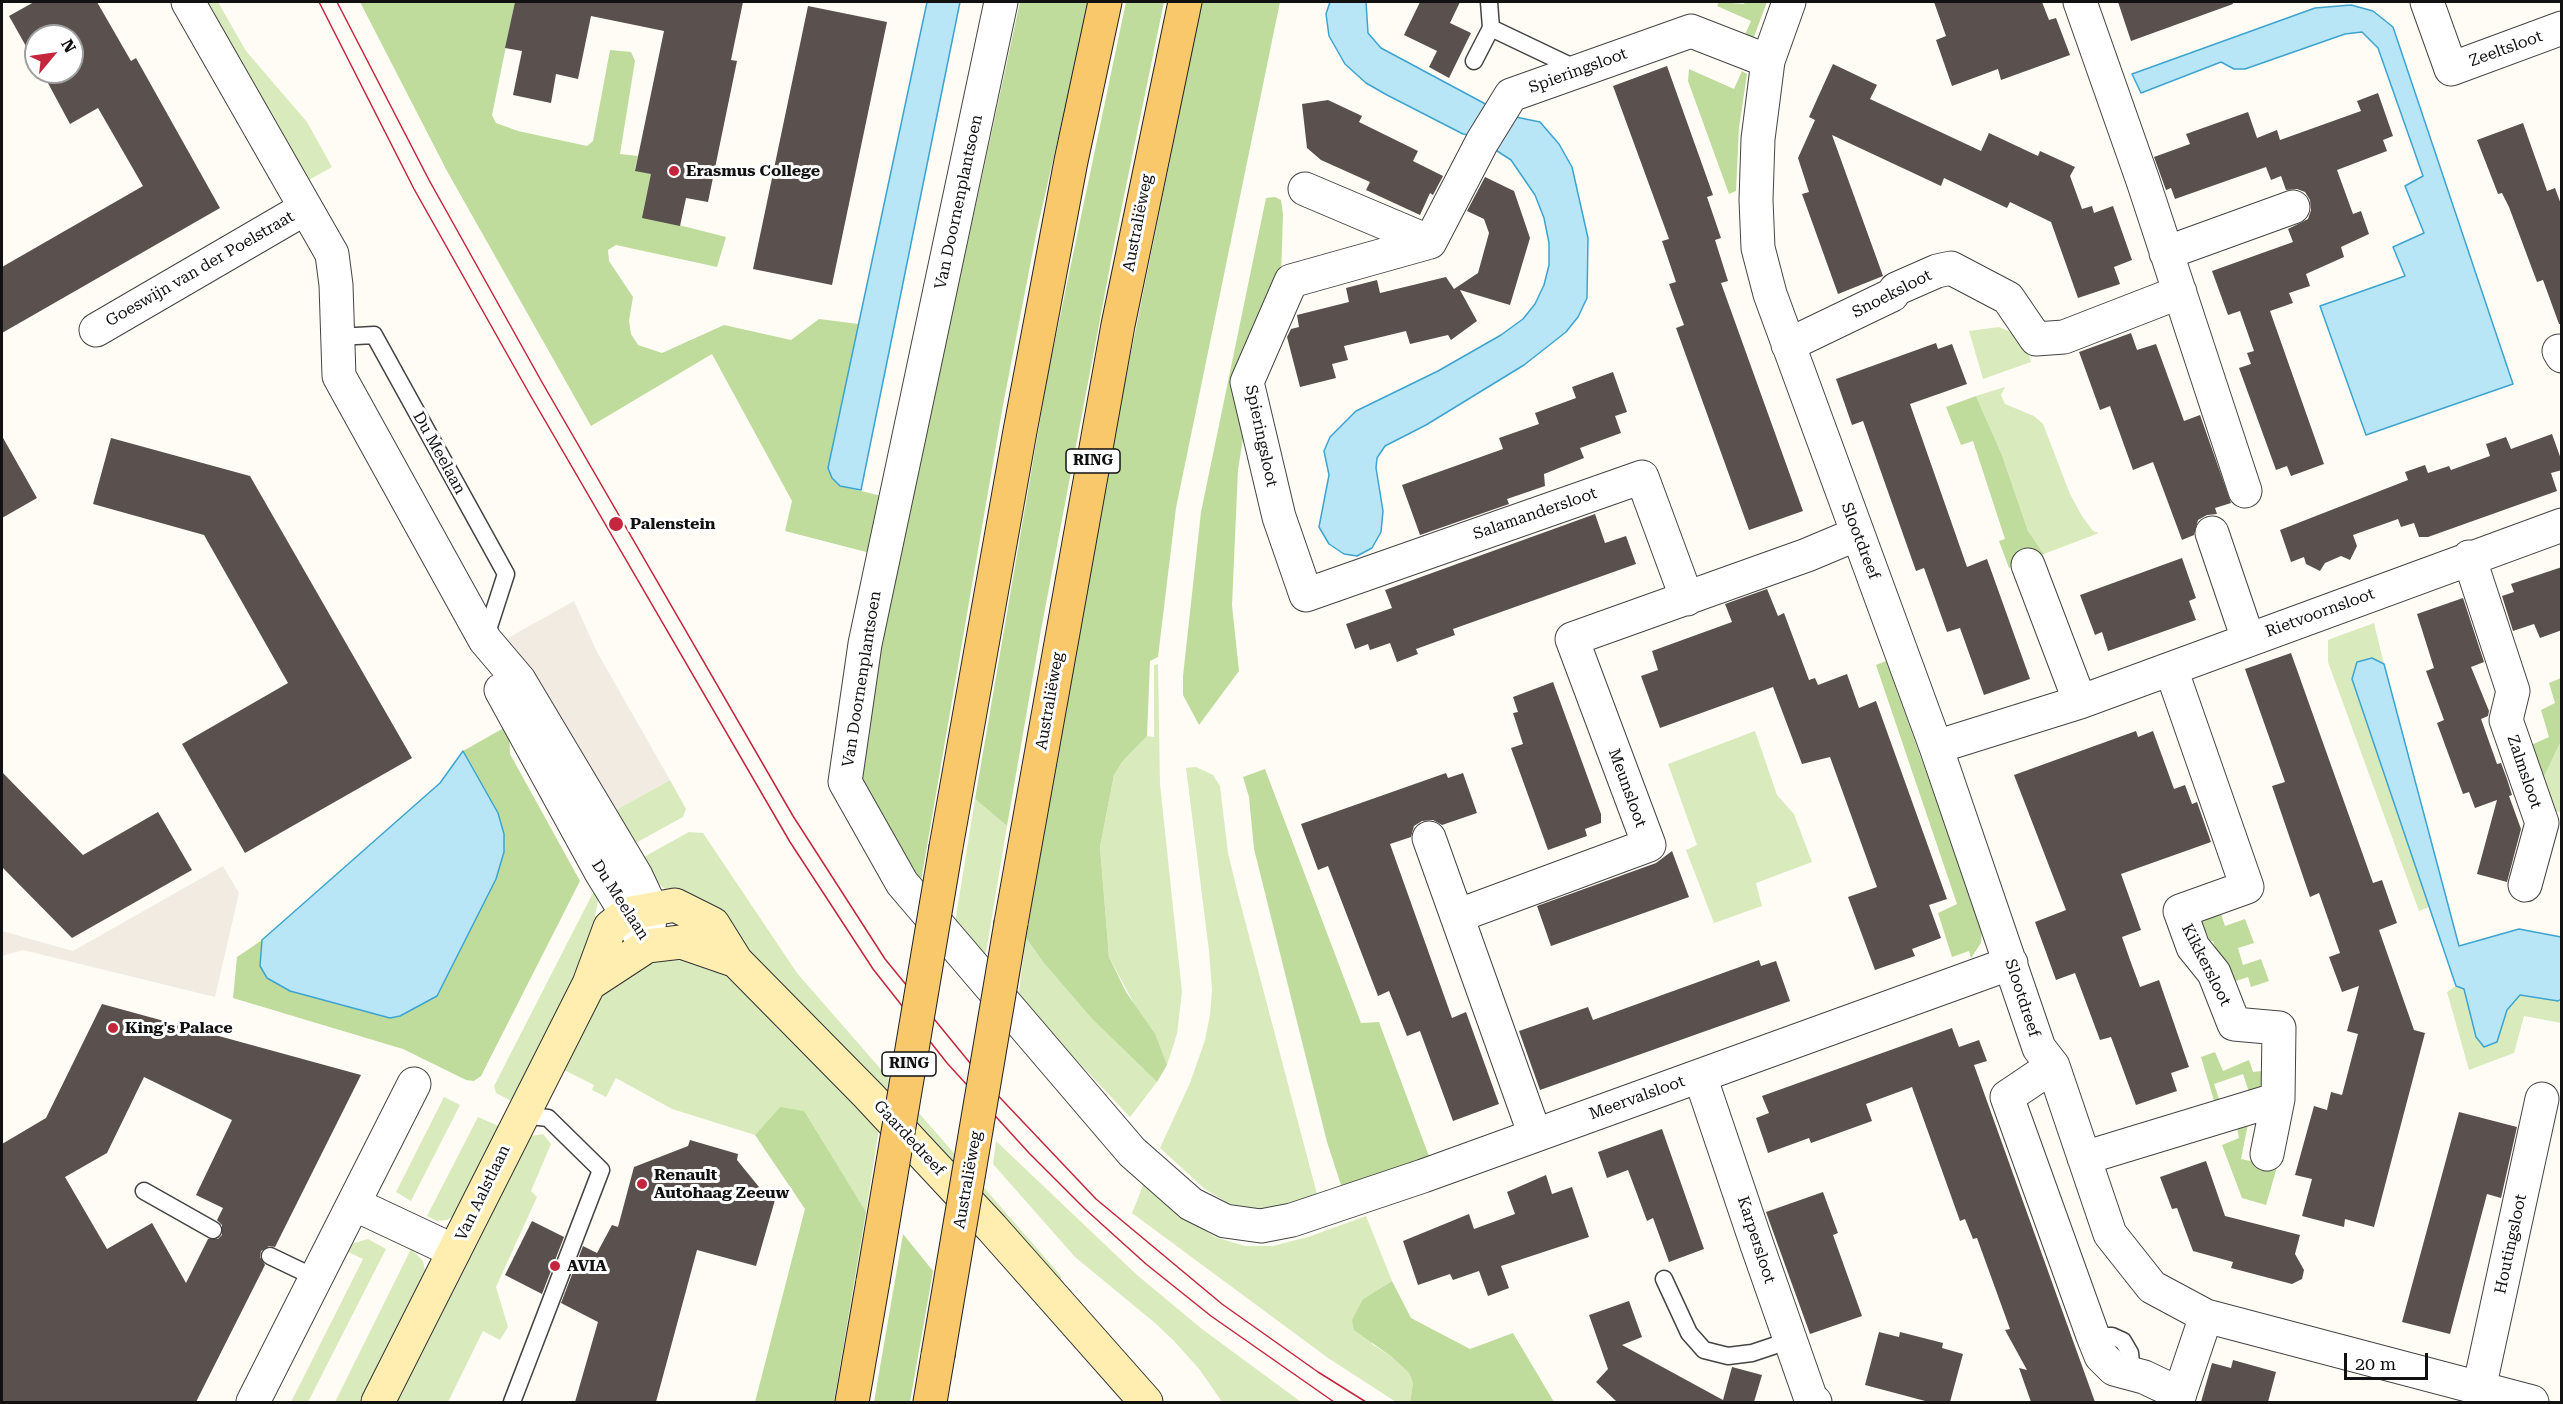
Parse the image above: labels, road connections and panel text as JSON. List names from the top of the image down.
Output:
{
  "streets": {
    "main road": ["Australiëweg", "RING"],
    "street": [
      "Zeeltsloot",
      "Spieringsloot",
      "Van Doornenplantsoen",
      "Goeswijn van der Poelstraat",
      "Snoeksloot",
      "Du Meelaan",
      "Salamandersloot",
      "Slootdreef",
      "Rietvoornsloot",
      "Zalmsloot",
      "Meunsloot",
      "Kikkersloot",
      "Meervalsloot",
      "Gaardedreef",
      "Van Aalstlaan",
      "Karpersloot",
      "Houtingsloot"
    ]
  },
  "crossings": [
    ["Spieringsloot", "Salamandersloot"],
    ["Spieringsloot", "Slootdreef"],
    ["Van Doornenplantsoen", "Meervalsloot"],
    ["Goeswijn van der Poelstraat", "Du Meelaan"],
    ["Snoeksloot", "Slootdreef"],
    ["Du Meelaan", "Gaardedreef"],
    ["Du Meelaan", "Van Aalstlaan"],
    ["Salamandersloot", "Meunsloot"],
    ["Slootdreef", "Rietvoornsloot"],
    ["Slootdreef", "Meervalsloot"],
    ["Slootdreef", "Houtingsloot"],
    ["Rietvoornsloot", "Zalmsloot"],
    ["Rietvoornsloot", "Kikkersloot"],
    ["Meervalsloot", "Karpersloot"],
    ["Gaardedreef", "Van Aalstlaan"]
  ],
  "places": [
    "Erasmus College",
    "Palenstein",
    "King's Palace",
    "Renault Autohaag Zeeuw",
    "AVIA"
  ],
  "scale_bar": "20 m",
  "north": "top right"
}
